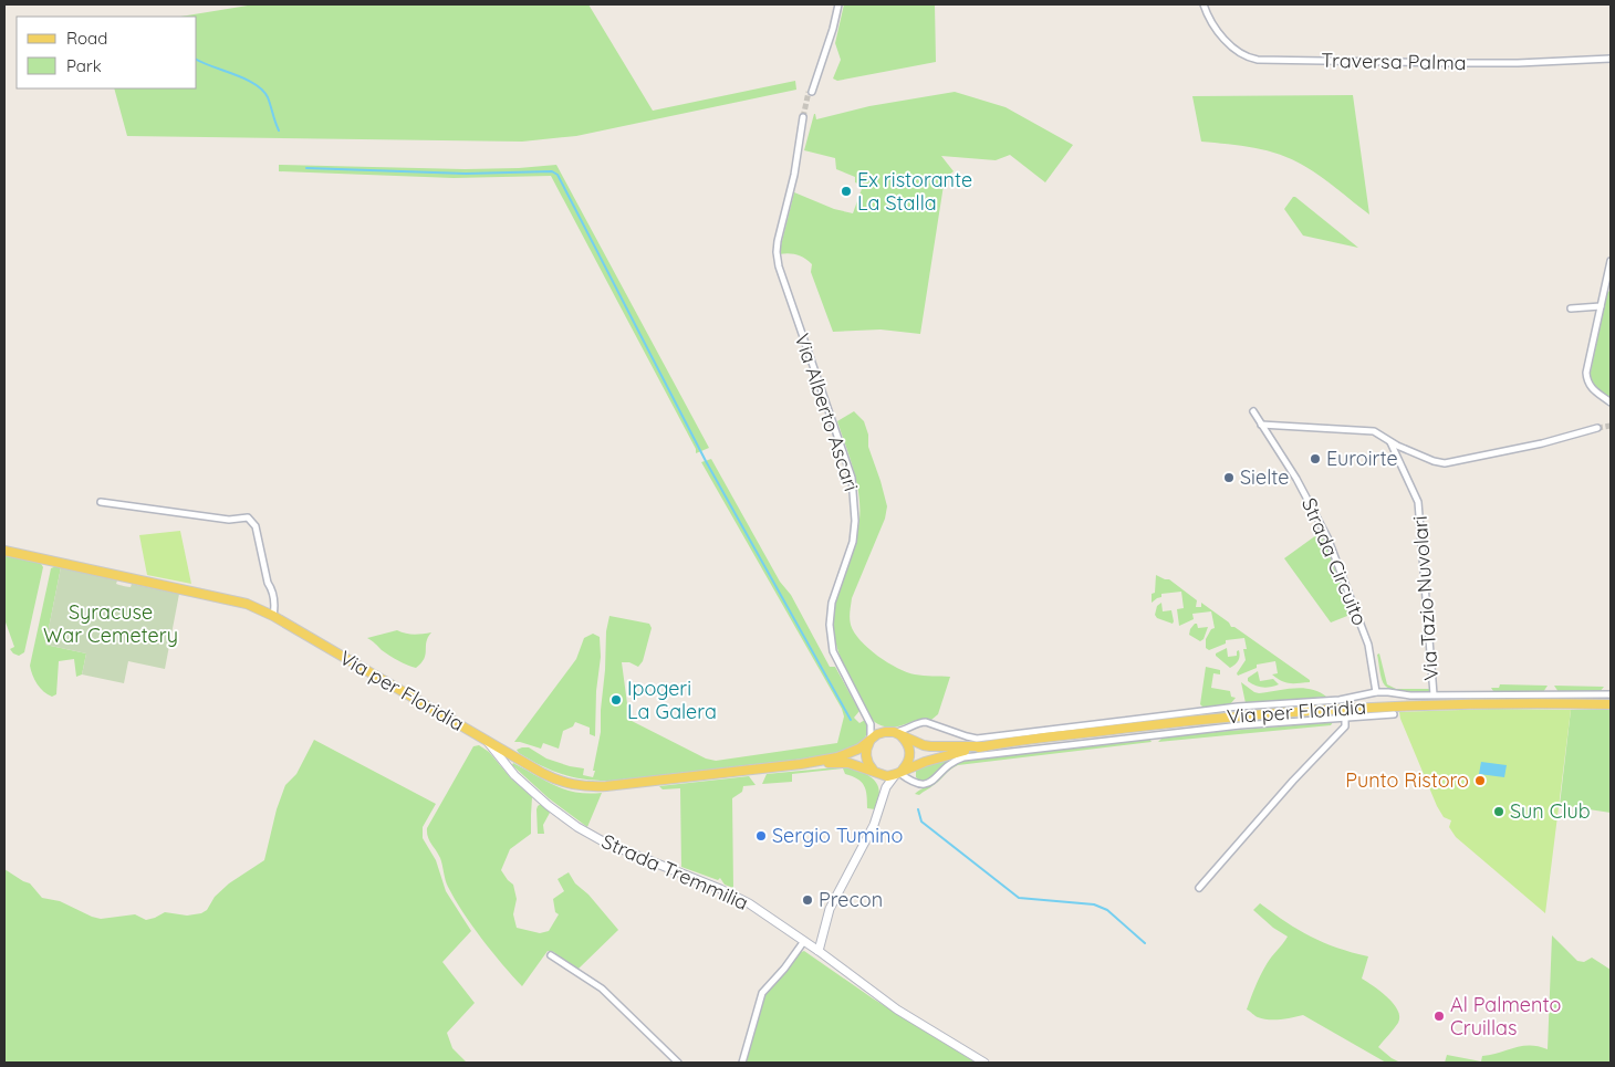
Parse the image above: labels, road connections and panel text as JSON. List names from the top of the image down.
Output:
{
  "streets": {
    "main road": ["Via per Floridia", "Strada Tremmilia"],
    "street": [
      "Traversa Palma",
      "Via Alberto Ascari",
      "Strada Circuito",
      "Via Tazio Nuvolari"
    ]
  },
  "crossings": [
    ["Via per Floridia", "Strada Tremmilia"]
  ],
  "parks": ["Syracuse War Cemetery"],
  "places": [
    "Ex ristorante La Stalla",
    "Euroirte",
    "Sielte",
    "Ipogeri La Galera",
    "Punto Ristoro",
    "Sun Club",
    "Sergio Tumino",
    "Precon",
    "Al Palmento Cruillas"
  ],
  "legend": ["Road", "Park"]
}
